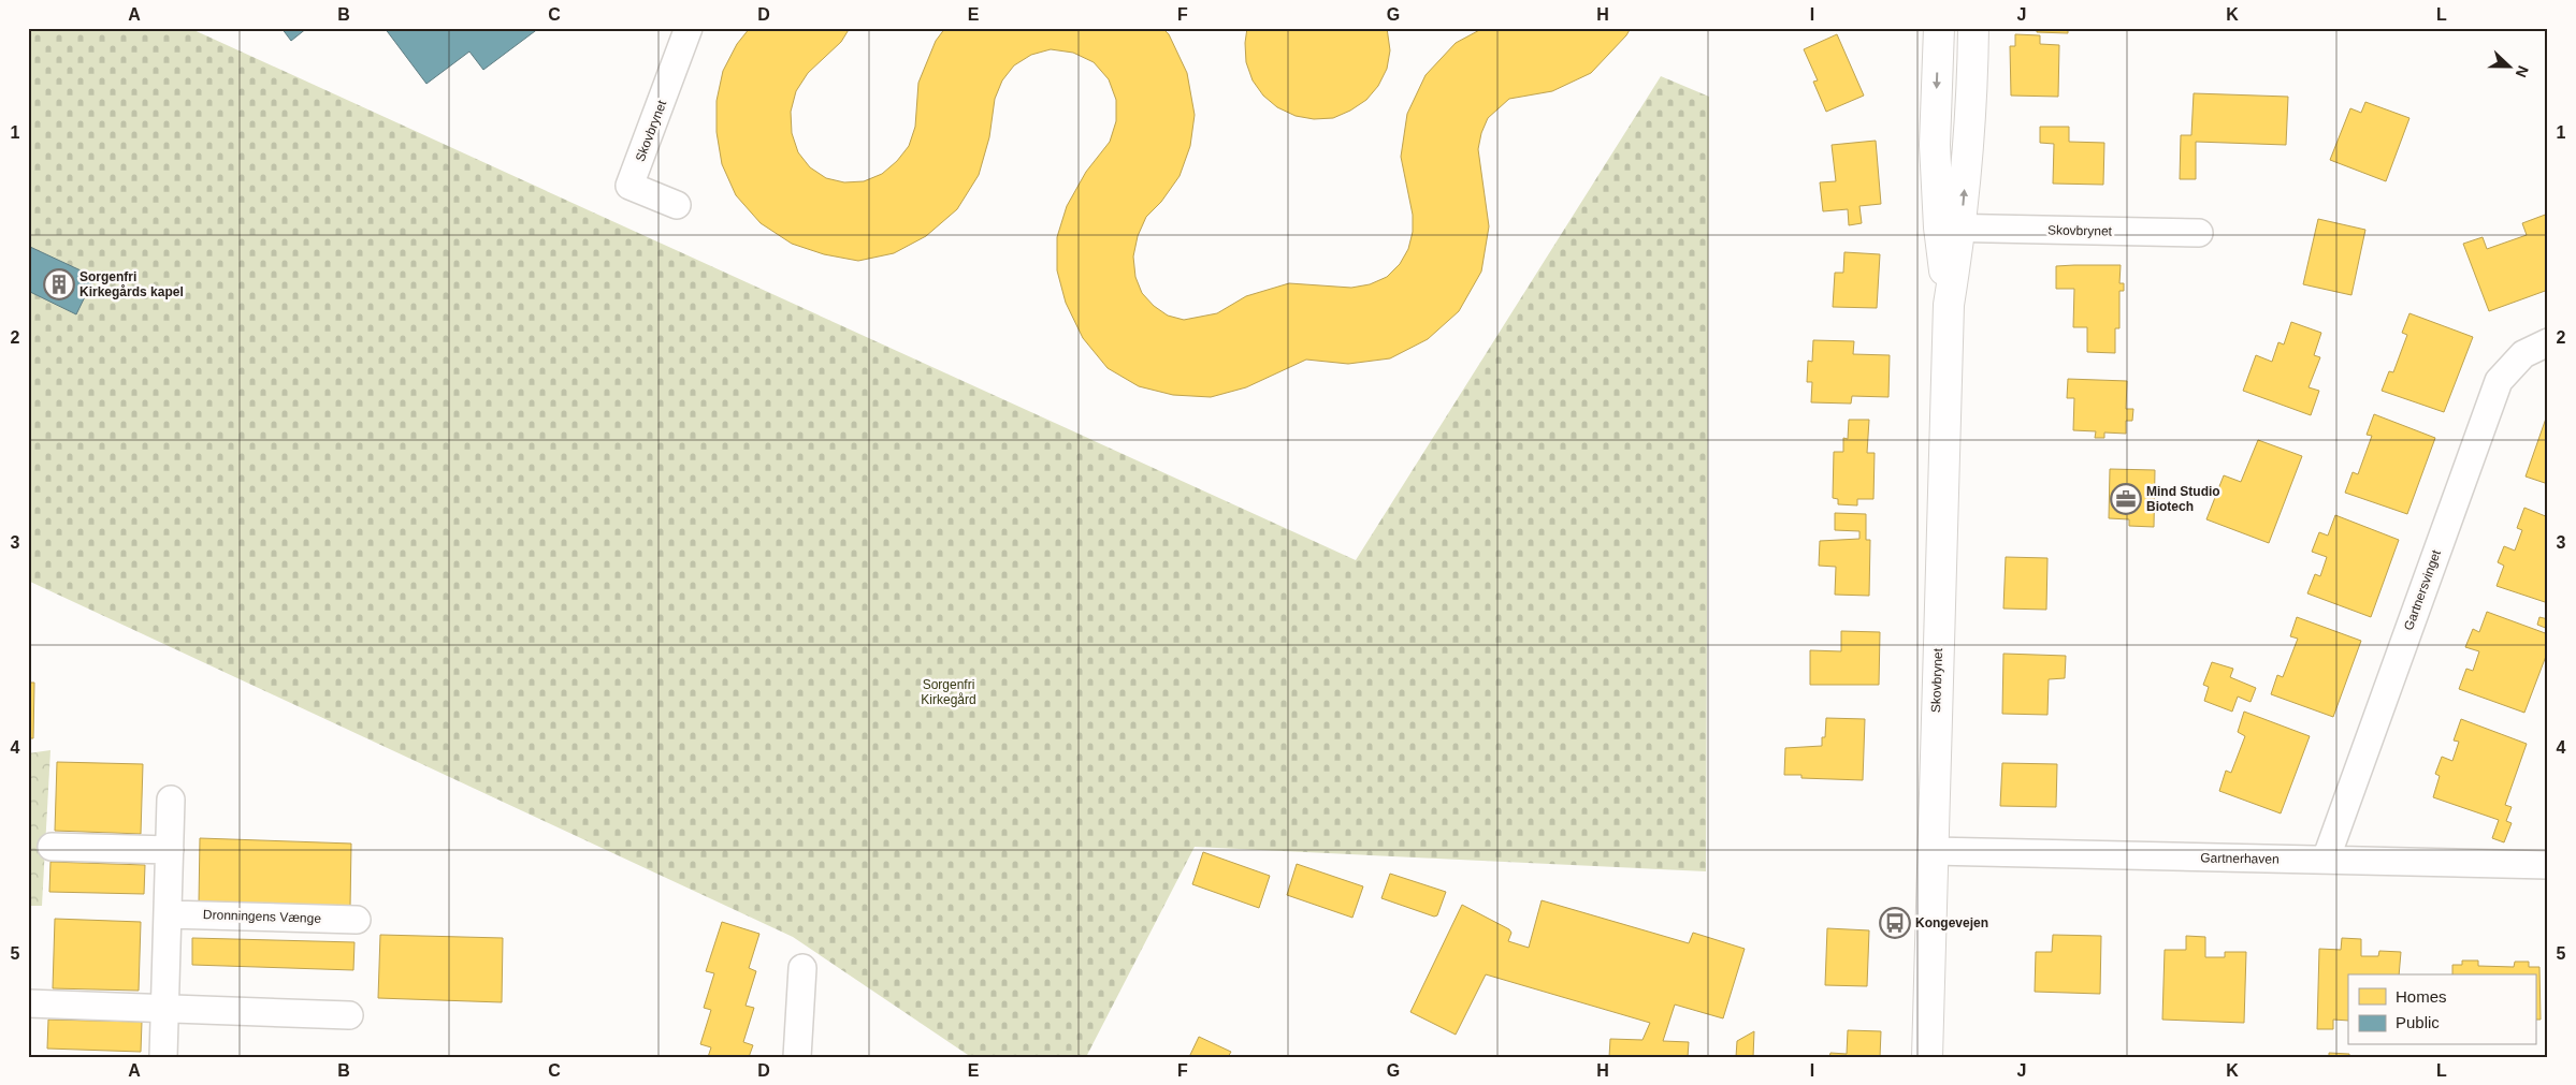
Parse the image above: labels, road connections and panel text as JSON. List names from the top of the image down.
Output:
{
  "streets": {
    "street": [
      "Skovbrynet",
      "Gartnersvinget",
      "Gartnerhaven",
      "Dronningens Vænge"
    ]
  },
  "crossings": [
    ["Skovbrynet", "Gartnerhaven"],
    ["Gartnersvinget", "Gartnerhaven"]
  ],
  "parks": ["Sorgenfri Kirkegård"],
  "places": {
    "building": ["Sorgenfri Kirkegårds kapel"],
    "office": ["Mind Studio Biotech"],
    "bus stop": ["Kongevejen"]
  },
  "legend": ["Homes", "Public"],
  "north": "right",
  "grid": {
    "columns": [
      "A",
      "B",
      "C",
      "D",
      "E",
      "F",
      "G",
      "H",
      "I",
      "J",
      "K",
      "L"
    ],
    "rows": [
      "1",
      "2",
      "3",
      "4",
      "5"
    ]
  }
}
